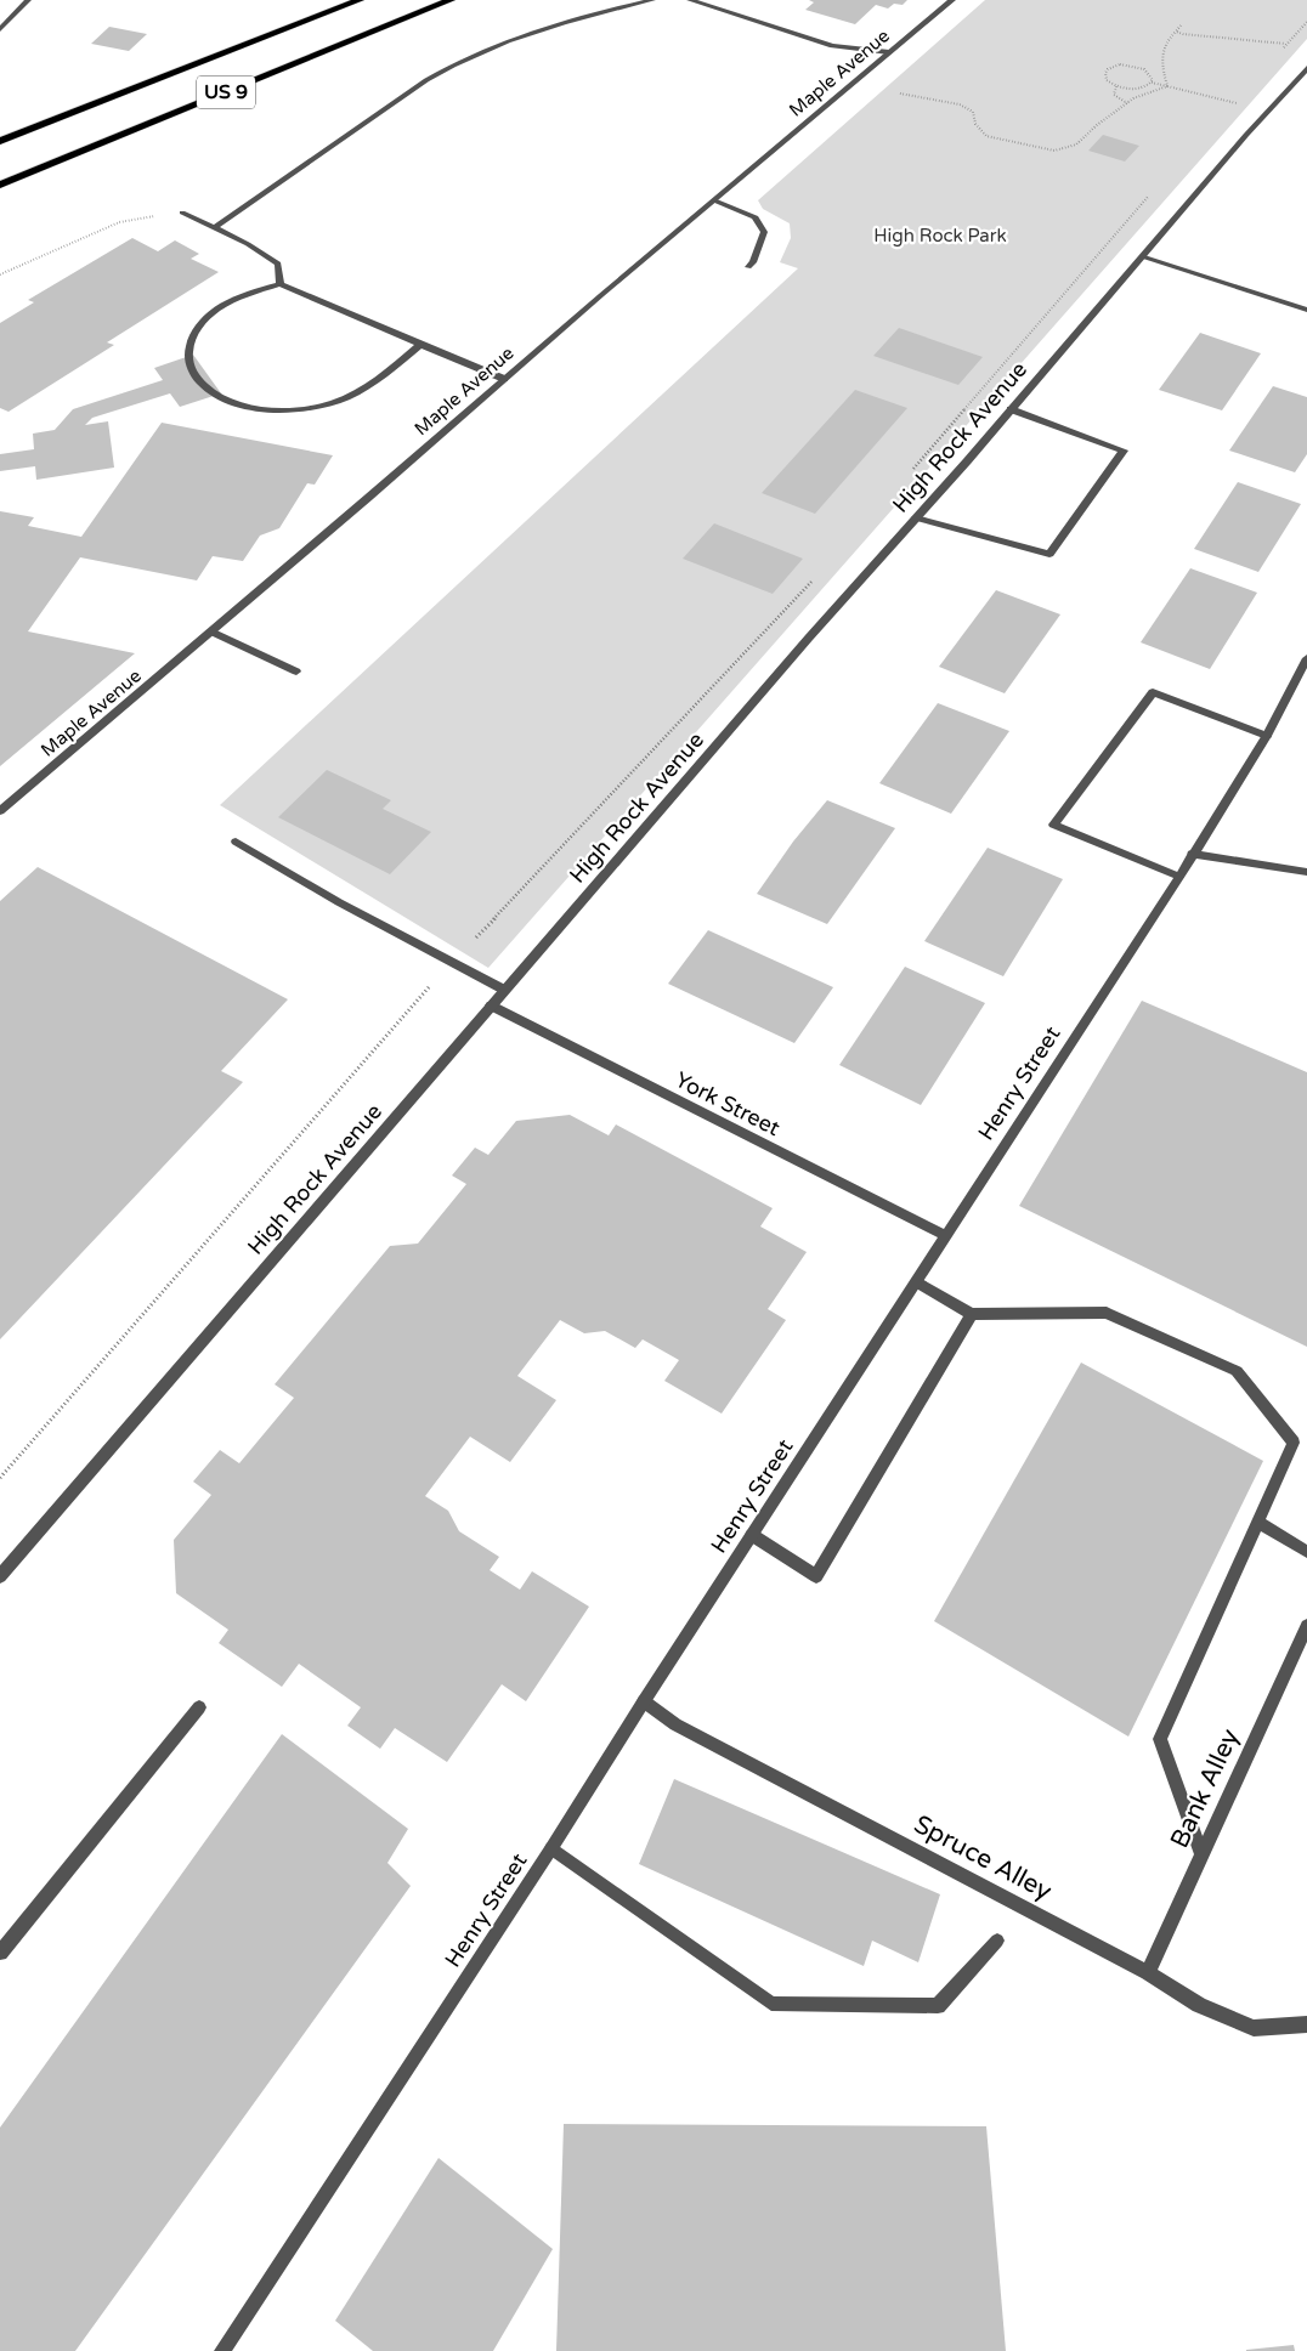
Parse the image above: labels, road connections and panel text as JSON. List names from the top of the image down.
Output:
{
  "streets": {
    "highway": ["US 9"],
    "street": [
      "Maple Avenue",
      "High Rock Avenue",
      "Henry Street",
      "York Street",
      "Bank Alley",
      "Spruce Alley"
    ]
  },
  "crossings": [
    ["High Rock Avenue", "York Street"],
    ["Henry Street", "York Street"],
    ["Henry Street", "Spruce Alley"],
    ["Bank Alley", "Spruce Alley"]
  ],
  "parks": ["High Rock Park"]
}
